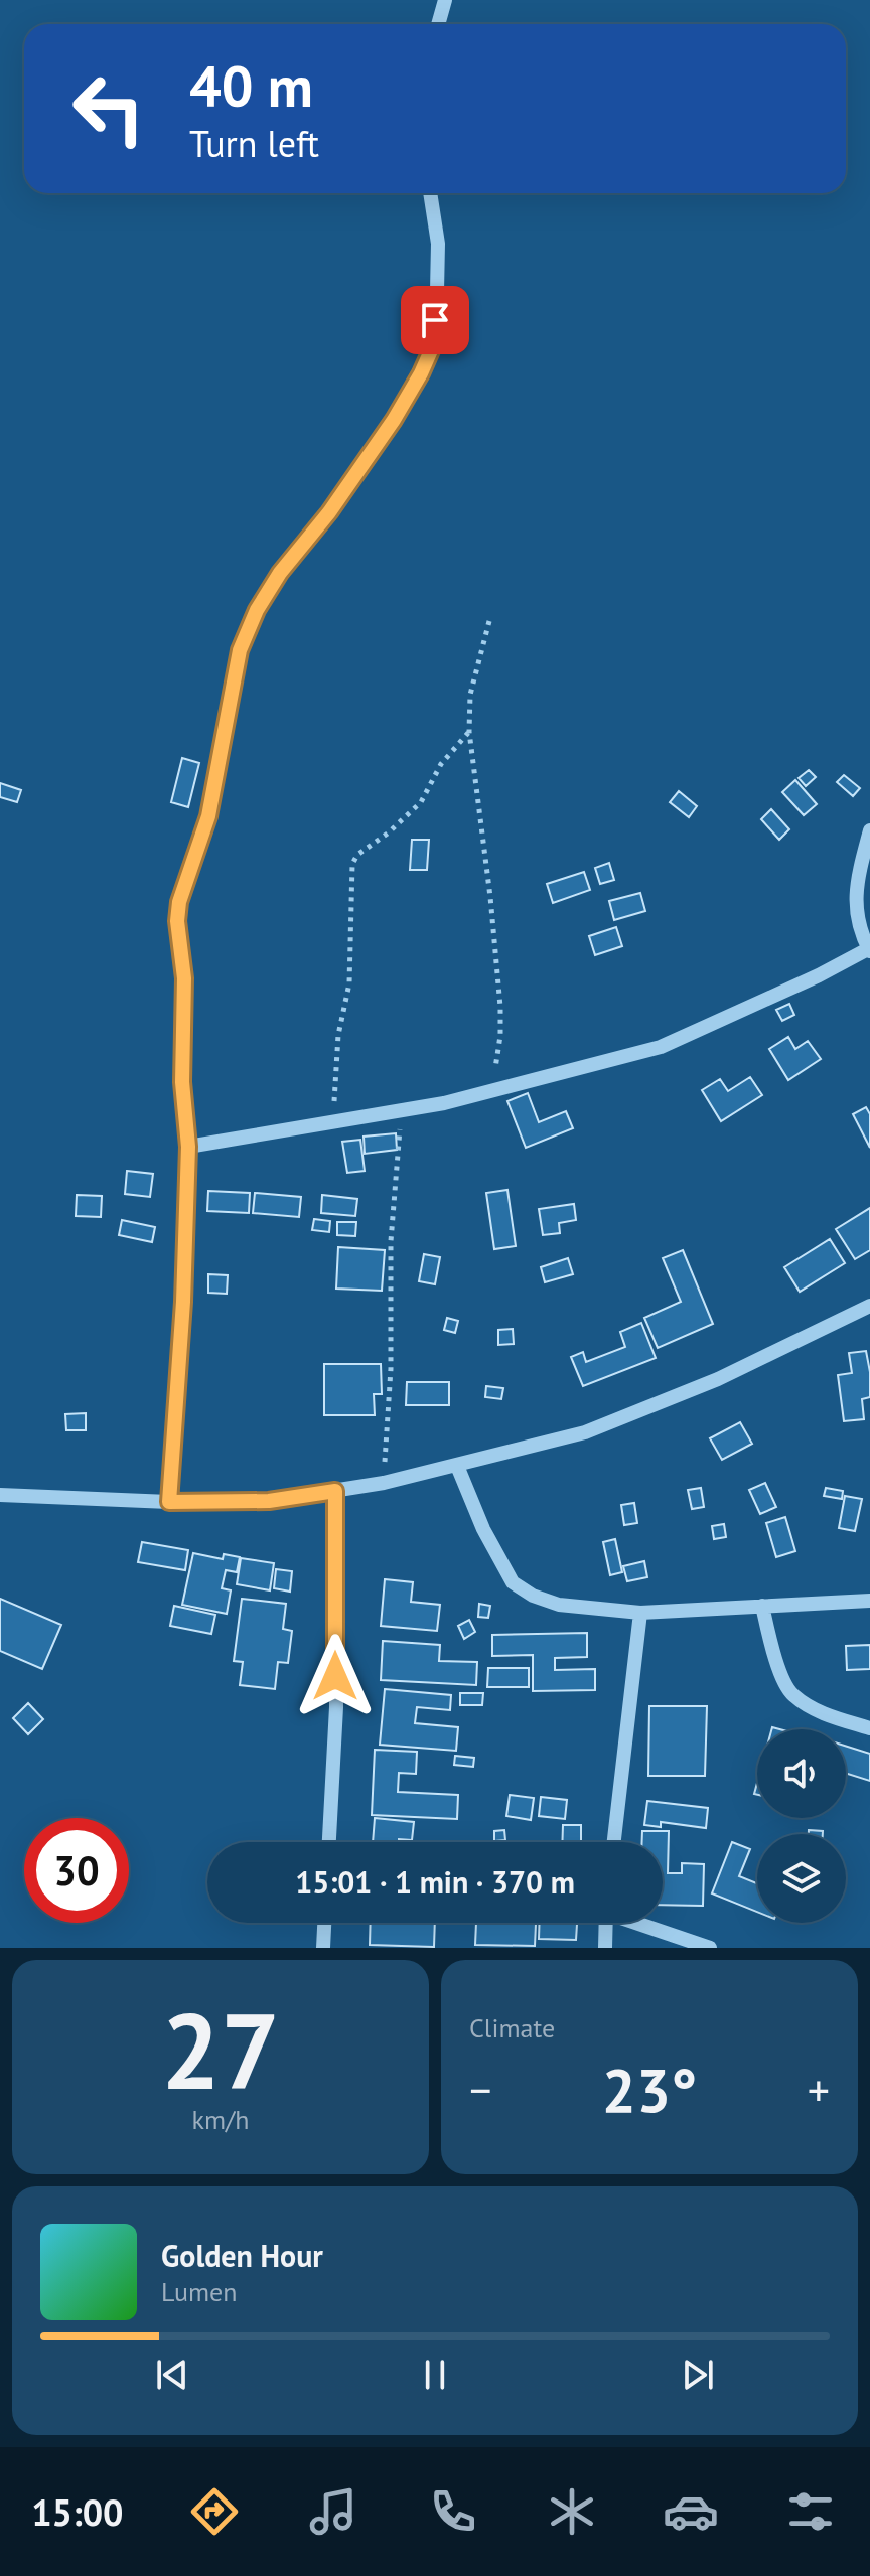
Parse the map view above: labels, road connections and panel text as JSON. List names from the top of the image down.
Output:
{
  "page": {
    "turn": ["40 m", "Turn left"],
    "limit": "30",
    "trip": "15:01 · 1 min · 370 m",
    "tile": [
      ["27", "km/h"],
      "Climate"
    ],
    "heat": ["−", "23°", "+"],
    "song": ["Golden Hour", "Lumen"],
    "tabs": "15:00"
  }
}
